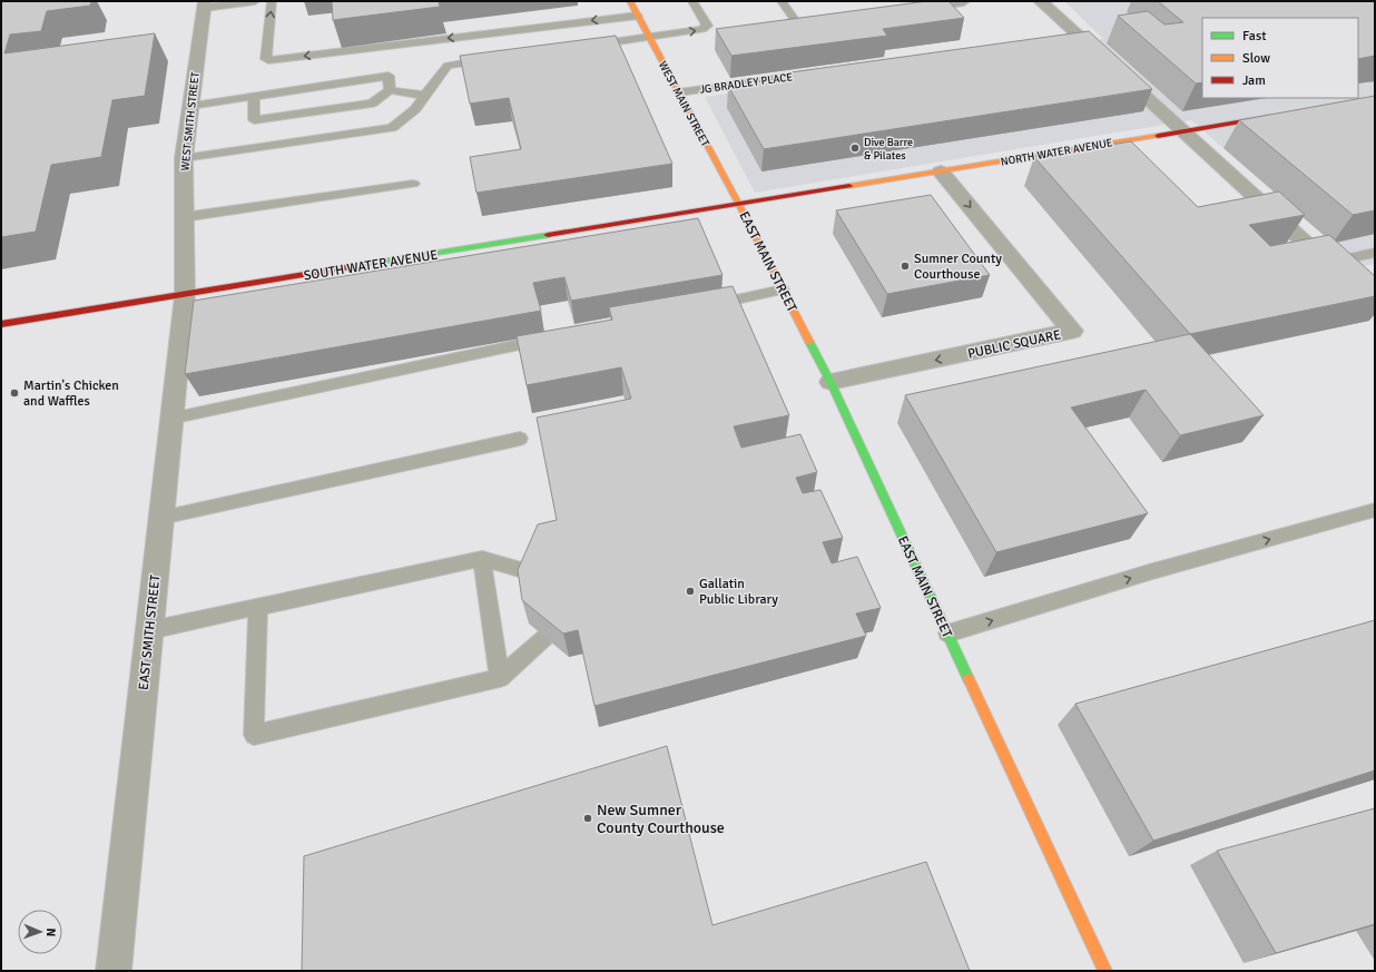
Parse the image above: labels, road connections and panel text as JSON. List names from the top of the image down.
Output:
{
  "streets": {
    "main road": [
      "WEST MAIN STREET",
      "NORTH WATER AVENUE",
      "EAST MAIN STREET",
      "SOUTH WATER AVENUE"
    ],
    "street": ["WEST SMITH STREET", "PUBLIC SQUARE", "EAST SMITH STREET"],
    "lane": ["JG BRADLEY PLACE"]
  },
  "crossings": [
    ["JG BRADLEY PLACE", "WEST MAIN STREET"],
    ["WEST MAIN STREET", "NORTH WATER AVENUE"],
    ["WEST MAIN STREET", "EAST MAIN STREET"],
    ["WEST MAIN STREET", "SOUTH WATER AVENUE"],
    ["WEST SMITH STREET", "SOUTH WATER AVENUE"],
    ["WEST SMITH STREET", "EAST SMITH STREET"],
    ["NORTH WATER AVENUE", "EAST MAIN STREET"],
    ["NORTH WATER AVENUE", "SOUTH WATER AVENUE"],
    ["NORTH WATER AVENUE", "PUBLIC SQUARE"],
    ["EAST MAIN STREET", "SOUTH WATER AVENUE"],
    ["EAST MAIN STREET", "PUBLIC SQUARE"],
    ["SOUTH WATER AVENUE", "EAST SMITH STREET"]
  ],
  "places": [
    "Dive Barre & Pilates",
    "Sumner County Courthouse",
    "Martin's Chicken and Waffles",
    "Gallatin Public Library",
    "New Sumner County Courthouse"
  ],
  "legend": ["Fast", "Slow", "Jam"],
  "north": "right"
}
